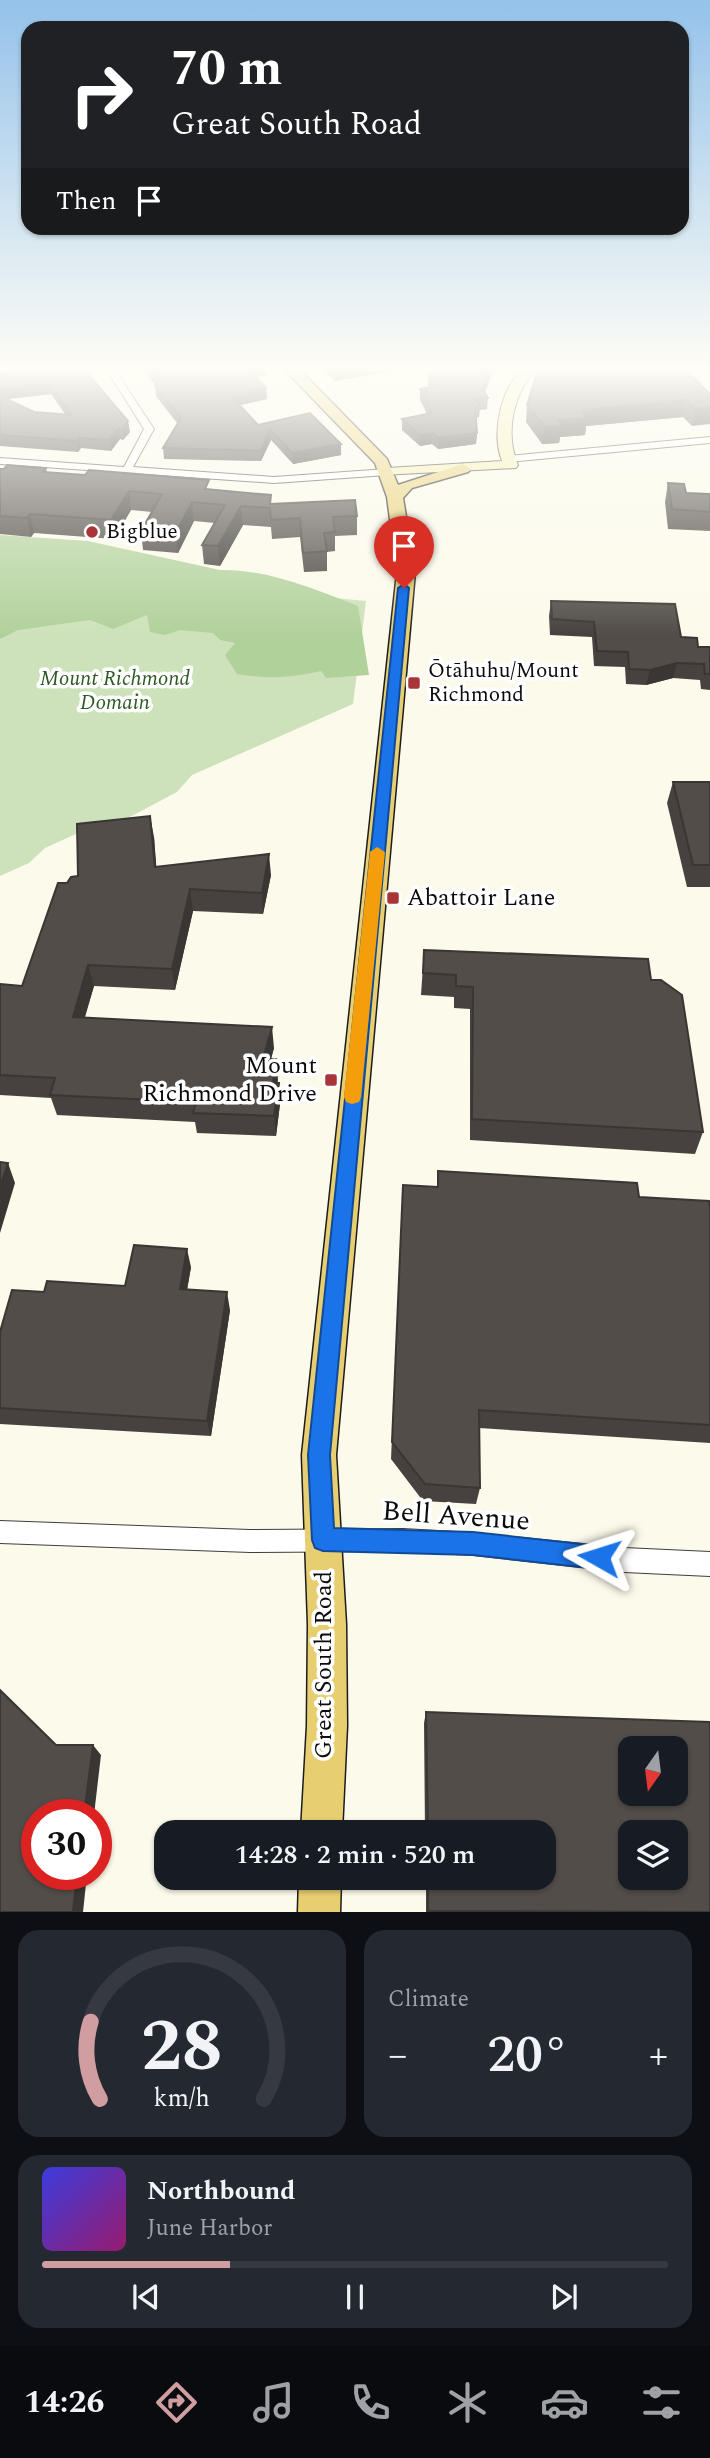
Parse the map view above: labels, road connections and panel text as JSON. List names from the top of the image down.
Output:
{
  "streets": {
    "main road": ["Great South Road"],
    "street": ["Bell Avenue"]
  },
  "crossings": [
    ["Bell Avenue", "Great South Road"]
  ],
  "parks": ["Mount Richmond Domain"],
  "places": {
    "other": ["Bigblue"],
    "transit": ["Ōtāhuhu/Mount Richmond", "Abattoir Lane", "Mount Richmond Drive"]
  },
  "north": "bottom",
  "page": {
    "turn": ["70 m", "Great South Road"],
    "then": "Then",
    "limit": "30",
    "trip": "14:28 · 2 min · 520 m",
    "tile": "Climate",
    "heat": ["−", "20°", "+"],
    "song": ["Northbound", "June Harbor"],
    "tabs": "14:26",
    "gauge": ["28", "km/h"]
  }
}
